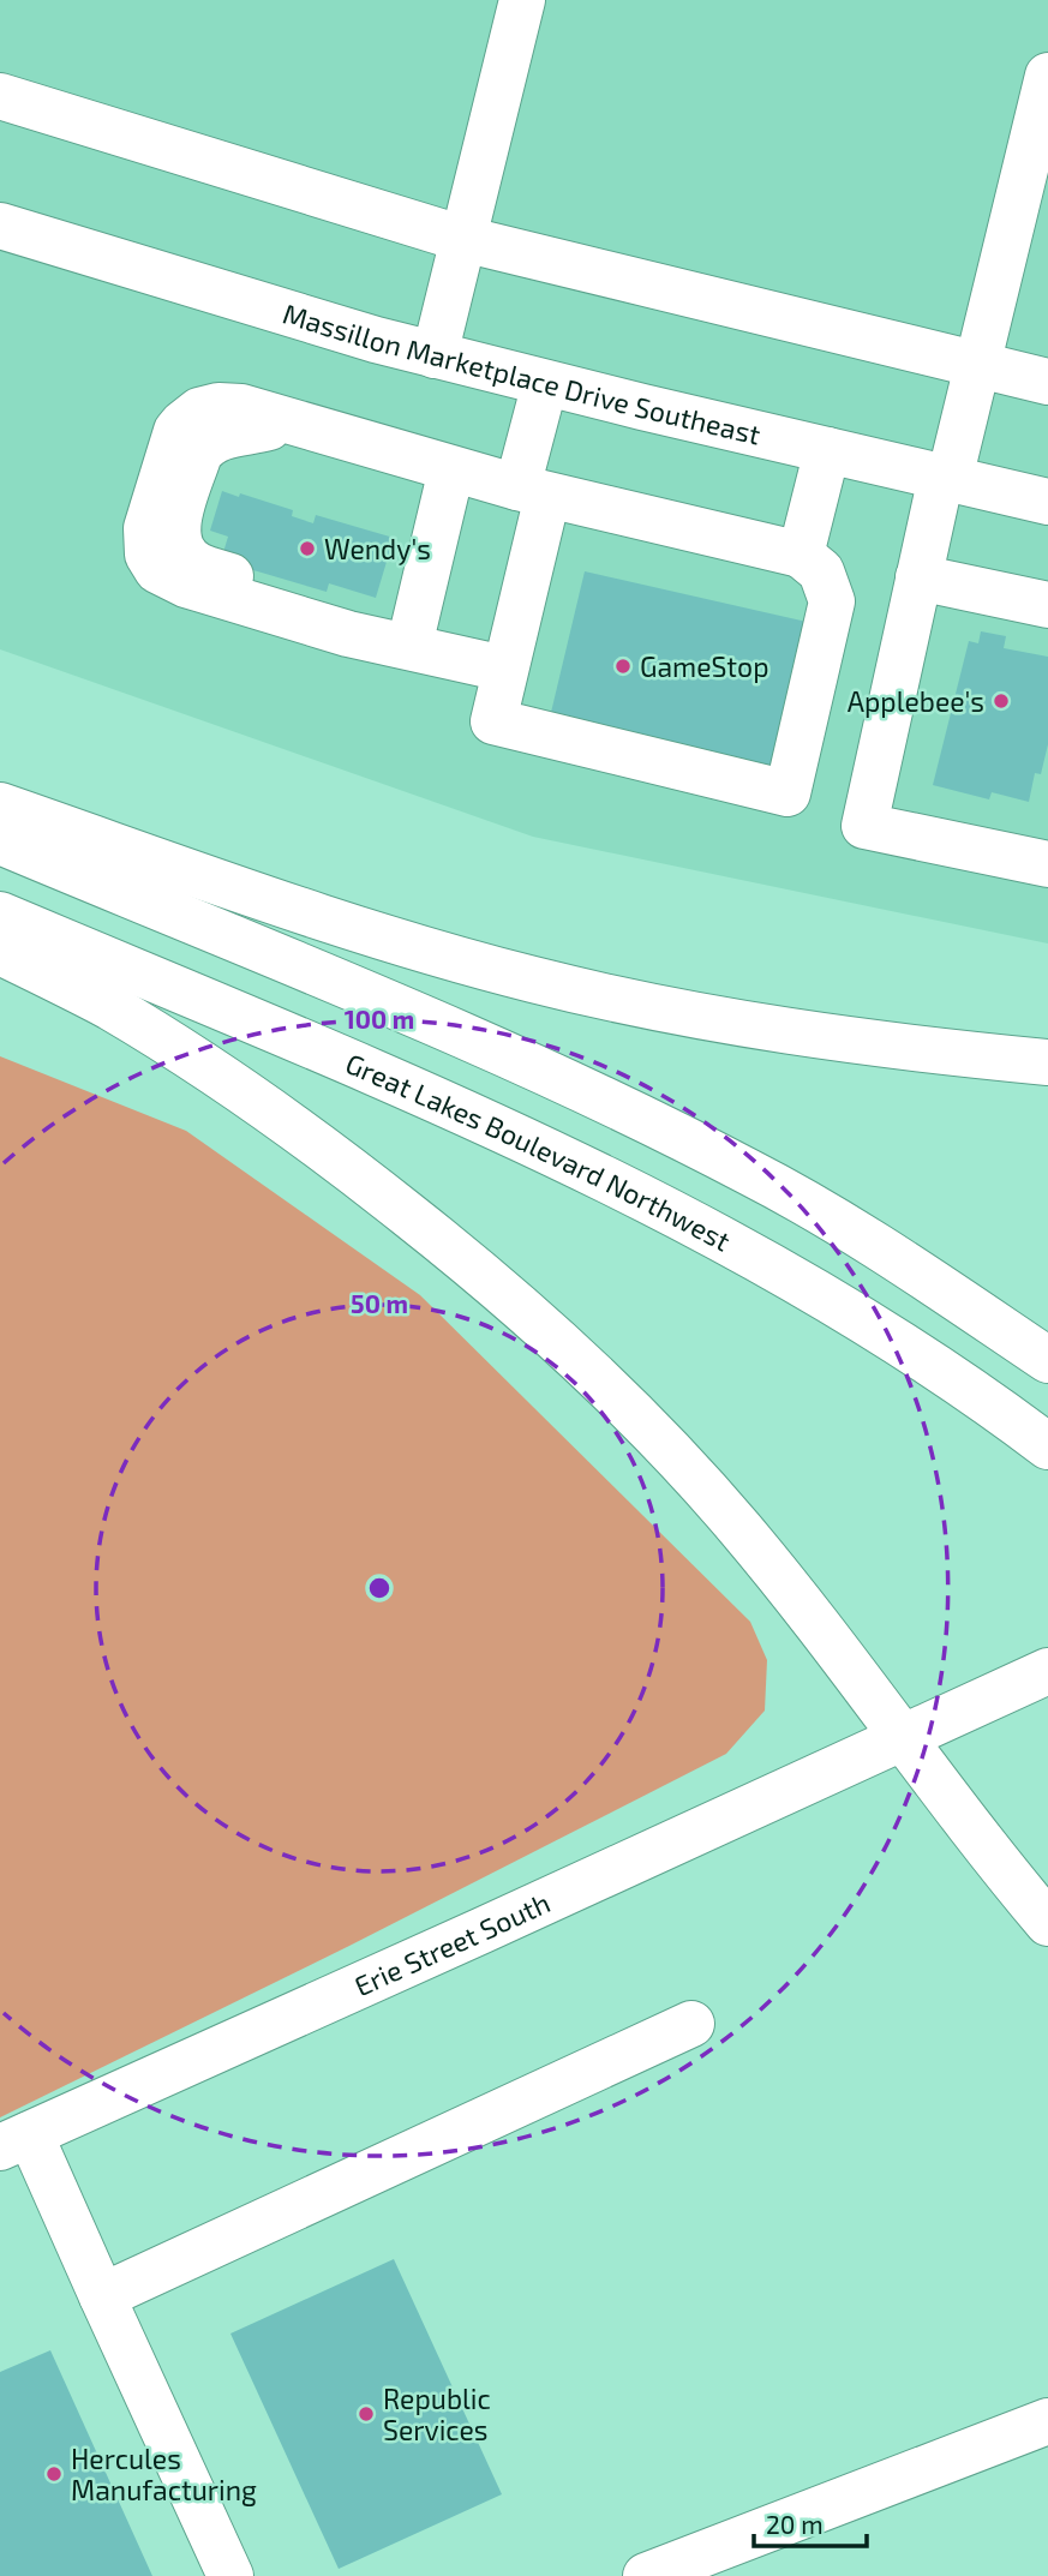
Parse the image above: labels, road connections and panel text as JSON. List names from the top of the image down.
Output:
{
  "streets": {
    "main road": ["Massillon Marketplace Drive Southeast", "Great Lakes Boulevard Northwest", "Erie Street South"]
  },
  "places": [
    "Wendy's",
    "GameStop",
    "Applebee's",
    "Republic Services",
    "Hercules Manufacturing"
  ],
  "scale_bar": "20 m",
  "rings": ["100 m", "50 m"]
}
